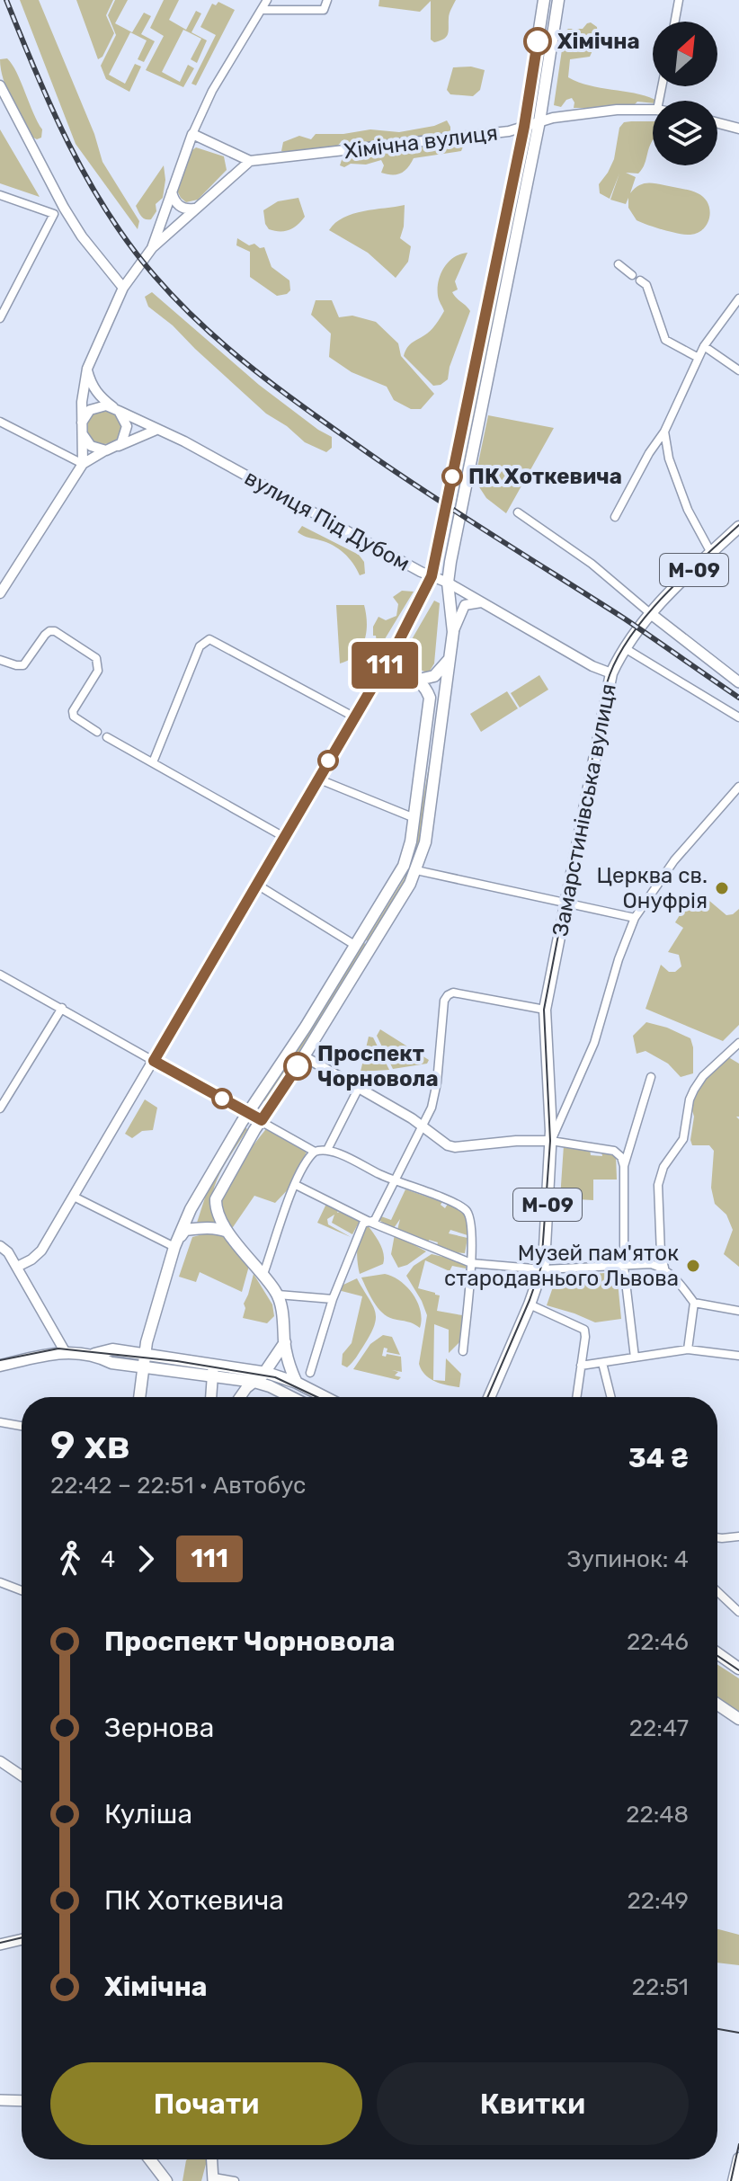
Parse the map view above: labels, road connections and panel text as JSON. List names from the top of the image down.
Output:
{
  "streets": {
    "main road": ["М-09", "Замарстинівська вулиця"],
    "street": ["Хімічна вулиця", "вулиця Під Дубом"]
  },
  "crossings": [
    ["вулиця Під Дубом", "Замарстинівська вулиця"],
    ["М-09", "Замарстинівська вулиця"]
  ],
  "places": [
    "Хімічна",
    "ПК Хоткевича",
    "Церква св. Онуфрія",
    "Проспект Чорновола",
    "Музей пам'яток стародавнього Львова"
  ],
  "lines": ["bus line 111"],
  "north": "top right",
  "page": {
    "on_map": "111",
    "heading": ["9 хв", "22:42 – 22:51 · Автобус", "34 ₴"],
    "legs": ["4", "111", "Зупинок: 4"],
    "list": [
      {
        "name": "Проспект Чорновола",
        "value": "22:46"
      },
      {
        "name": "Зернова",
        "value": "22:47"
      },
      {
        "name": "Куліша",
        "value": "22:48"
      },
      {
        "name": "ПК Хоткевича",
        "value": "22:49"
      },
      {
        "name": "Хімічна",
        "value": "22:51"
      }
    ],
    "buttons": ["Почати", "Квитки"]
  }
}
